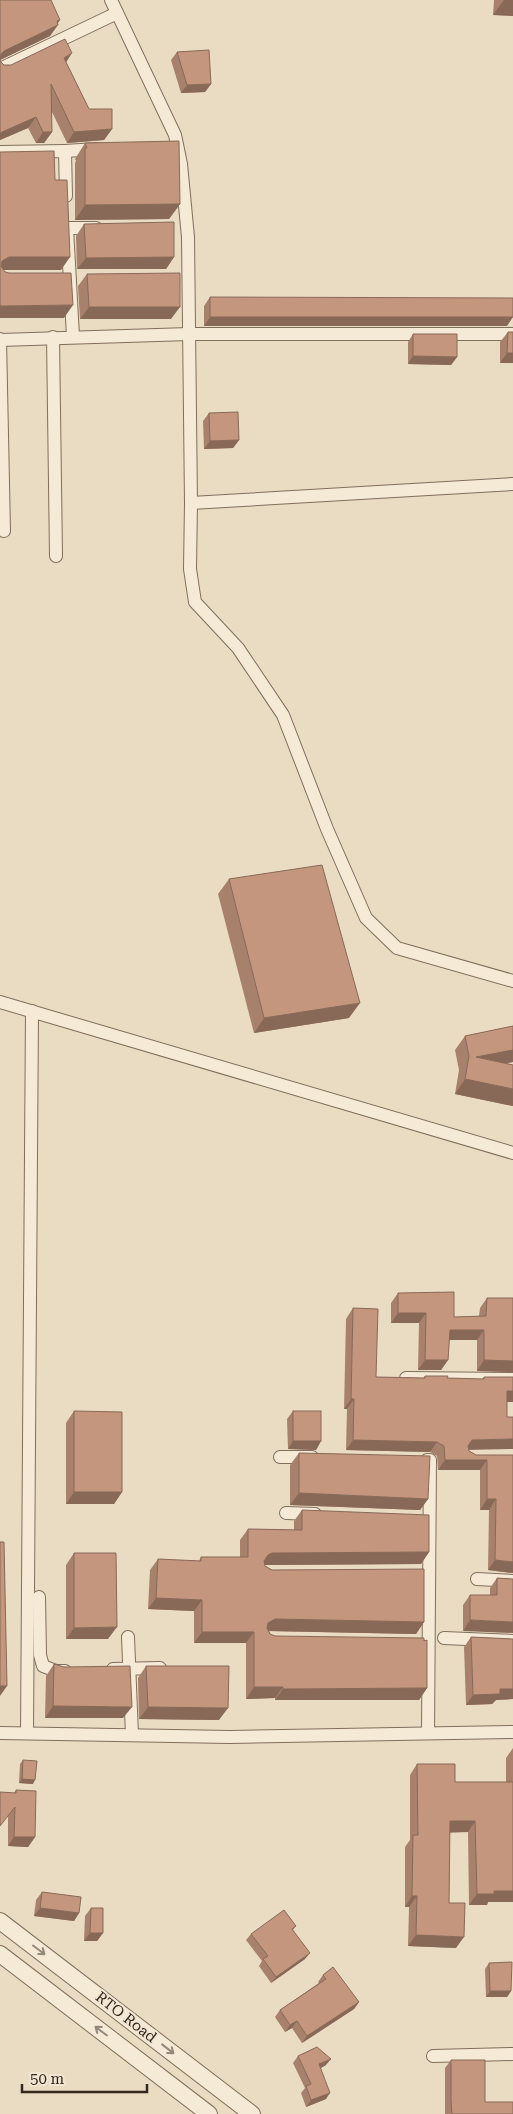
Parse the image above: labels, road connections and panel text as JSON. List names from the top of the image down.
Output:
{
  "streets": {
    "street": ["RTO Road"]
  },
  "scale_bar": "50 m"
}
